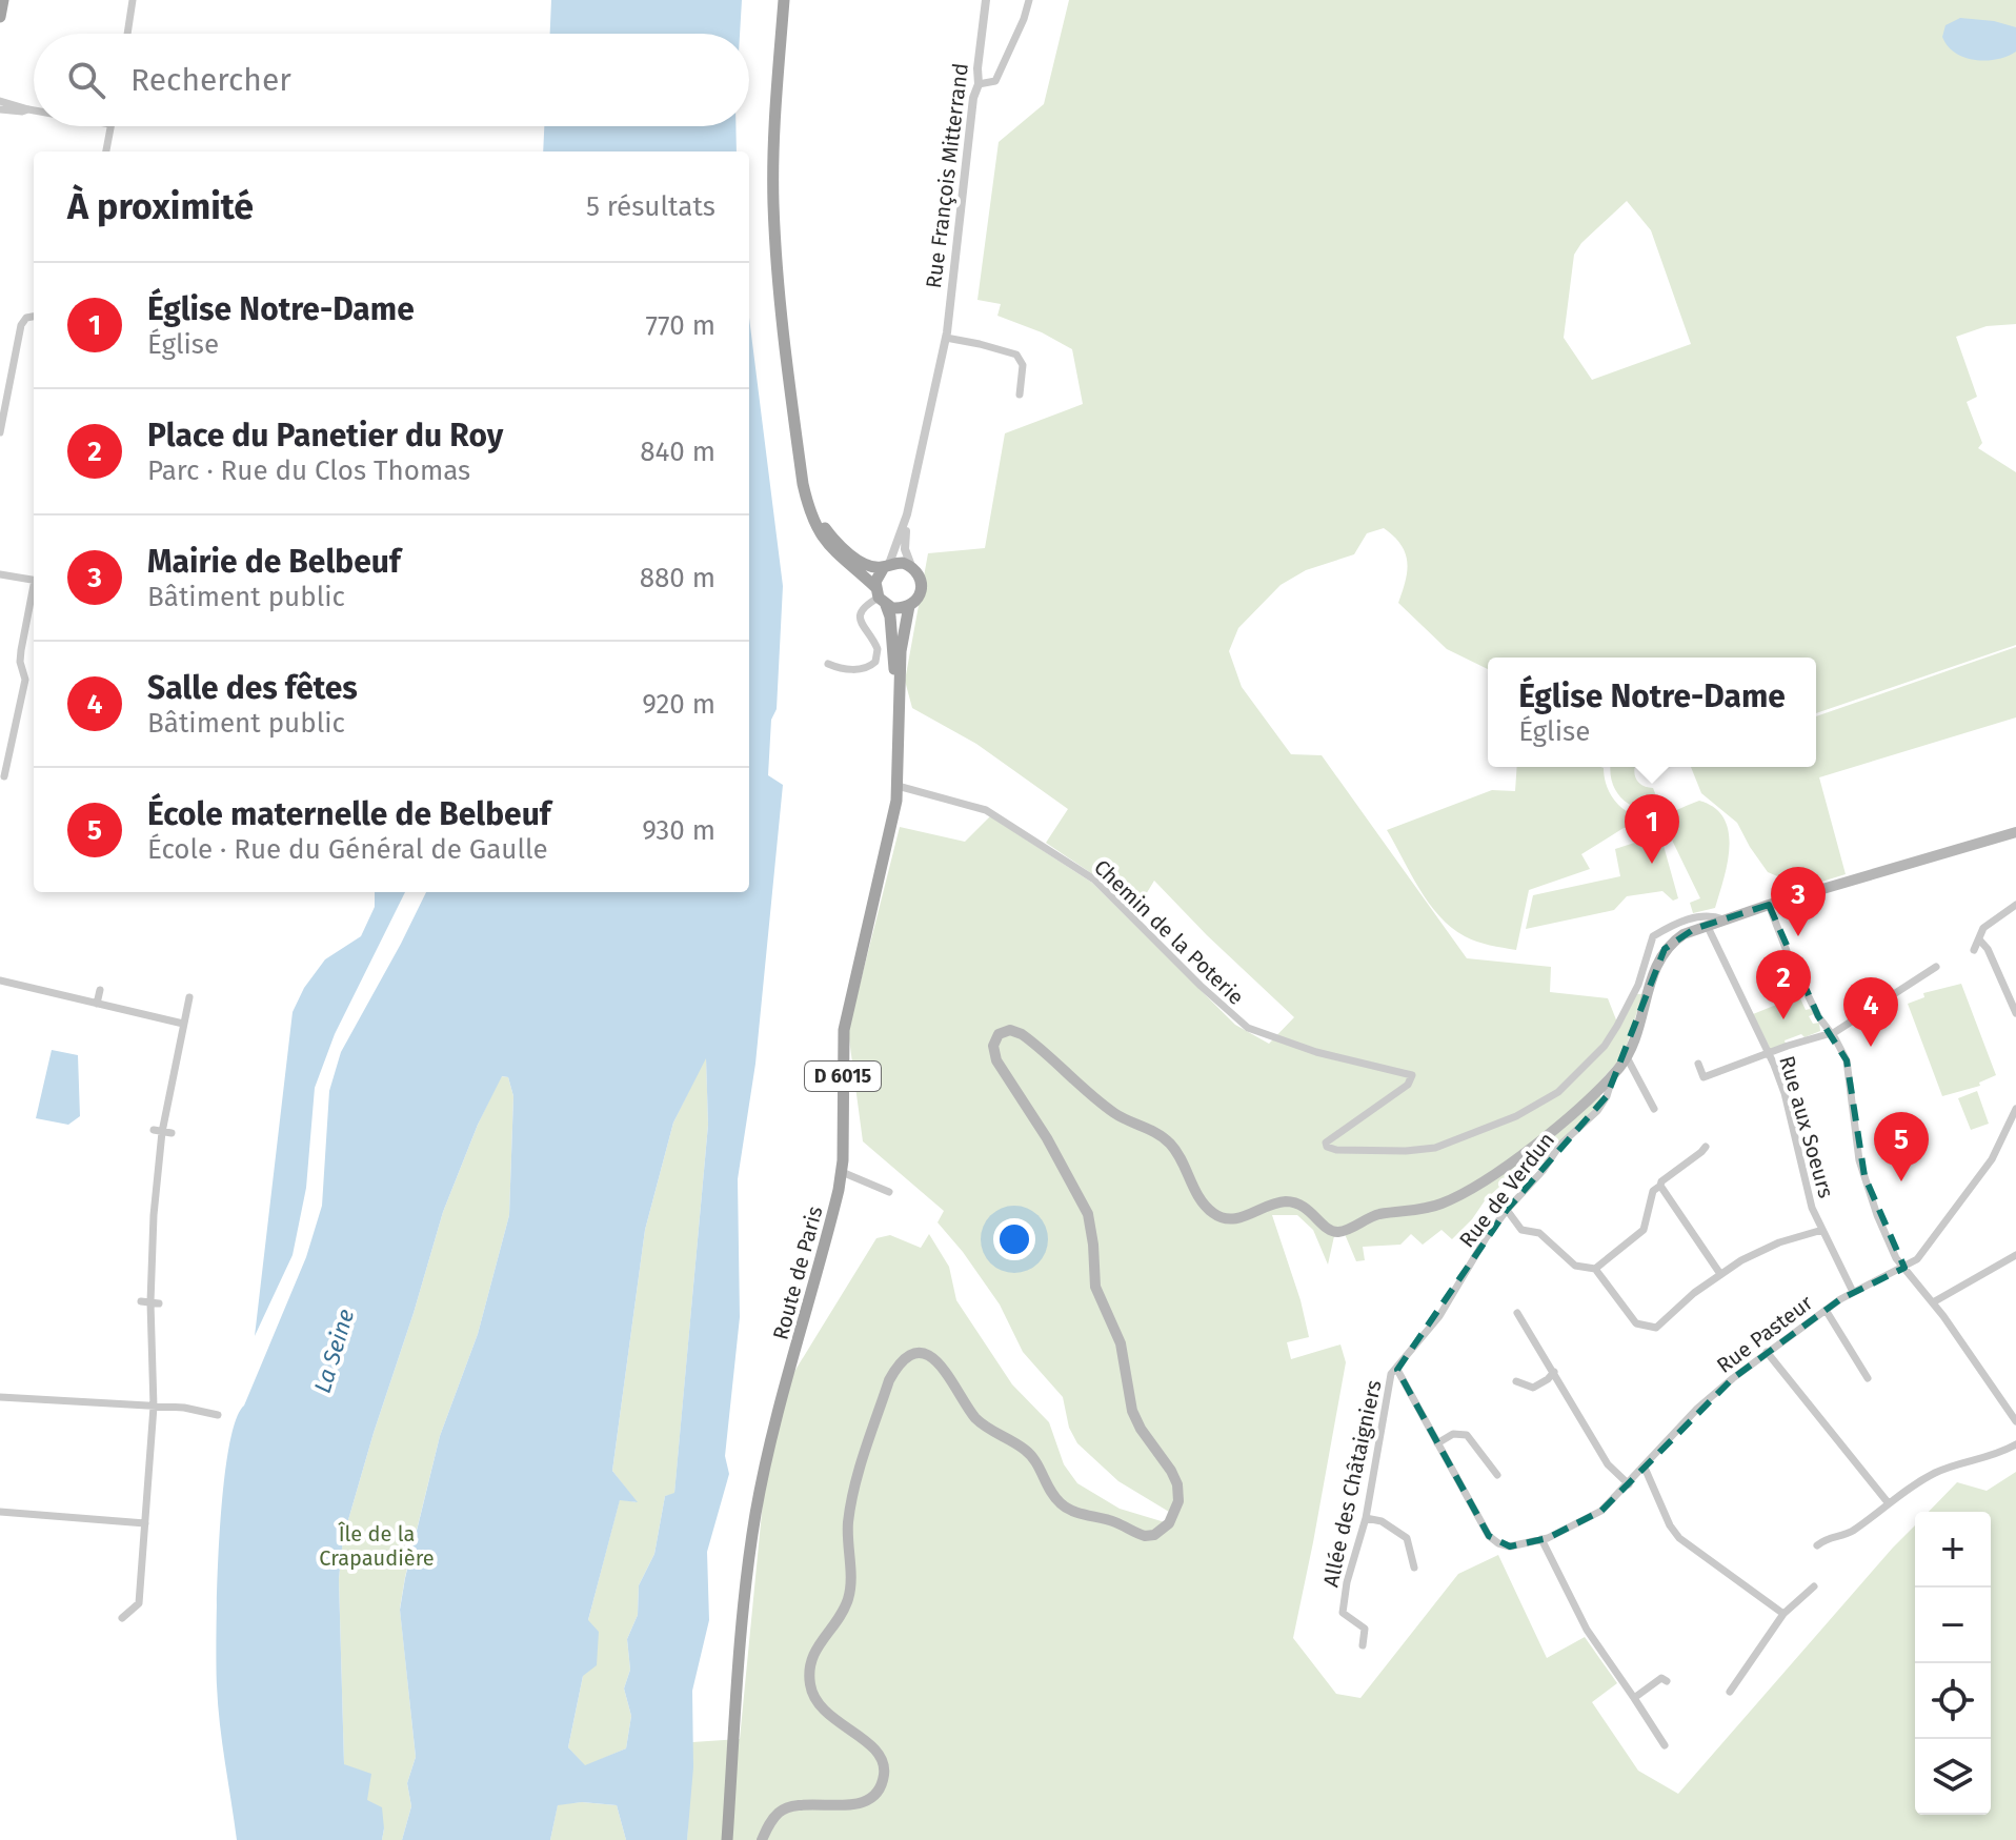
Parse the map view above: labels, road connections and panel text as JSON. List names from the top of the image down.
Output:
{
  "streets": {
    "main road": ["D 6015", "Route de Paris"],
    "street": [
      "Rue François Mitterrand",
      "Chemin de la Poterie",
      "Rue aux Soeurs",
      "Rue de Verdun",
      "Rue Pasteur",
      "Allée des Châtaigniers"
    ]
  },
  "crossings": [
    ["Chemin de la Poterie", "Route de Paris"],
    ["D 6015", "Route de Paris"],
    ["Rue aux Soeurs", "Rue Pasteur"],
    ["Rue de Verdun", "Allée des Châtaigniers"]
  ],
  "water": ["La Seine"],
  "parks": ["Île de la Crapaudière"],
  "page": {
    "search": "Rechercher",
    "heading": ["À proximité", "5 résultats"],
    "list": [
      {
        "mark": "1",
        "name": "Église Notre-Dame",
        "note": "Église",
        "value": "770 m"
      },
      {
        "mark": "2",
        "name": "Place du Panetier du Roy",
        "note": "Parc · Rue du Clos Thomas",
        "value": "840 m"
      },
      {
        "mark": "3",
        "name": "Mairie de Belbeuf",
        "note": "Bâtiment public",
        "value": "880 m"
      },
      {
        "mark": "4",
        "name": "Salle des fêtes",
        "note": "Bâtiment public",
        "value": "920 m"
      },
      {
        "mark": "5",
        "name": "École maternelle de Belbeuf",
        "note": "École · Rue du Général de Gaulle",
        "value": "930 m"
      }
    ],
    "popup": ["Église Notre-Dame", "Église"],
    "pins": [
      "1",
      "3",
      "2",
      "4",
      "5"
    ],
    "map_buttons": ["+", "−"]
  }
}
